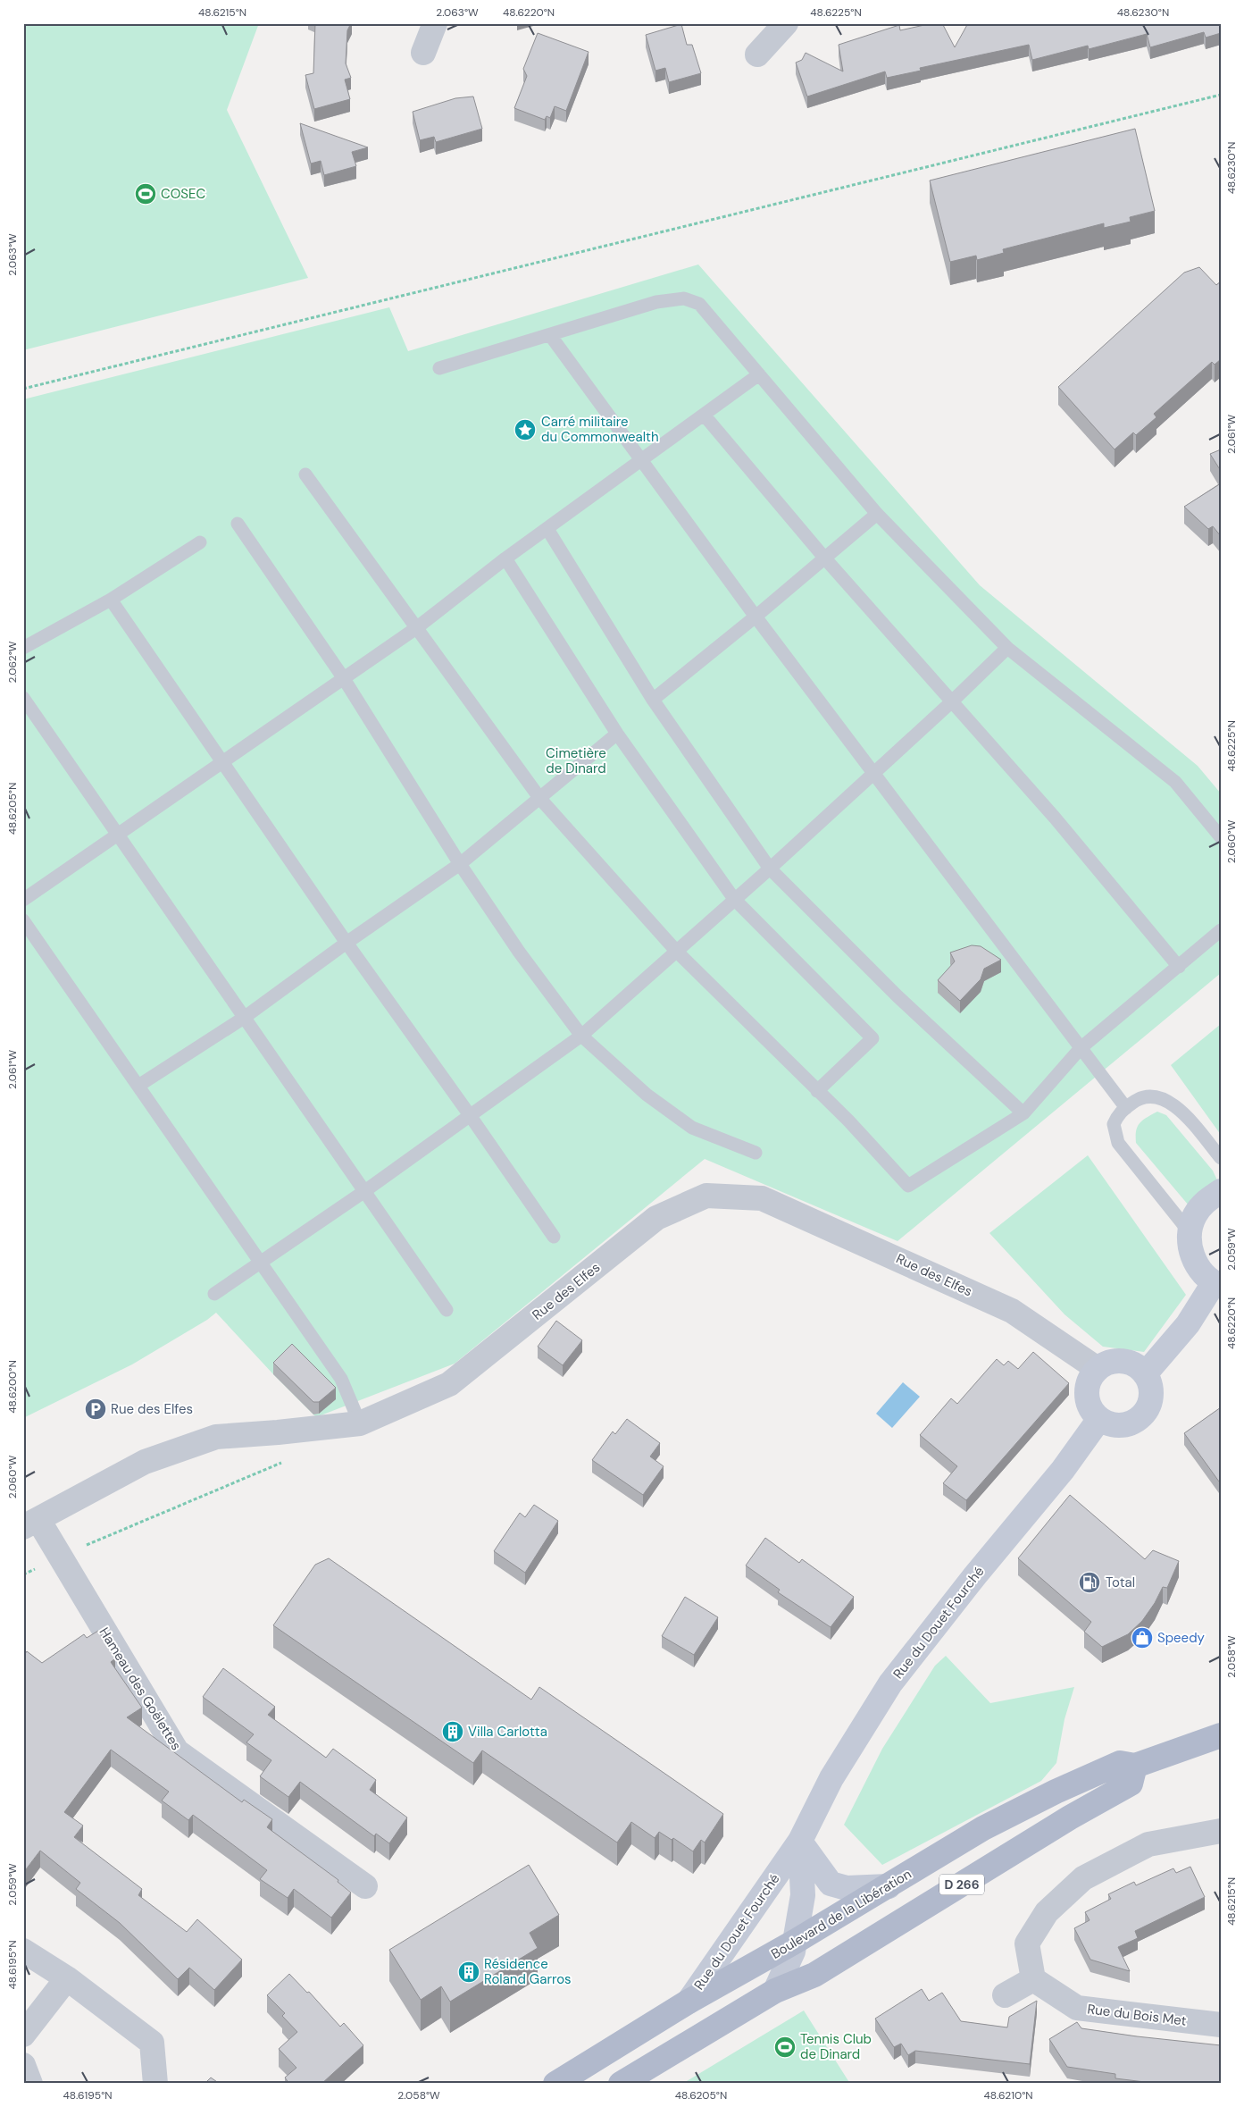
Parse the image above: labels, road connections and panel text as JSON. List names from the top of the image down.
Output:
{
  "streets": {
    "main road": ["Rue du Douet Fourché", "D 266", "Boulevard de la Libération"],
    "street": ["Rue des Elfes", "Hameau des Goëlettes", "Rue du Bois Met"]
  },
  "crossings": [
    ["Rue des Elfes", "Rue du Douet Fourché"],
    ["Rue des Elfes", "Hameau des Goëlettes"],
    ["Rue du Douet Fourché", "D 266"],
    ["Rue du Douet Fourché", "Boulevard de la Libération"],
    ["D 266", "Boulevard de la Libération"]
  ],
  "parks": ["Cimetière de Dinard"],
  "places": {
    "sports": ["COSEC", "Tennis Club de Dinard"],
    "place": ["Carré militaire du Commonwealth"],
    "parking": ["Rue des Elfes"],
    "fuel station": ["Total"],
    "shop": ["Speedy"],
    "building": ["Villa Carlotta", "Résidence Roland Garros"]
  },
  "coordinates": [
    "48.6215°N",
    "2.063°W",
    "48.6220°N",
    "48.6225°N",
    "48.6230°N",
    "2.061°W",
    "2.062°W",
    "48.6205°N",
    "2.060°W",
    "2.059°W",
    "48.6200°N",
    "2.058°W",
    "48.6195°N",
    "48.6210°N"
  ]
}
